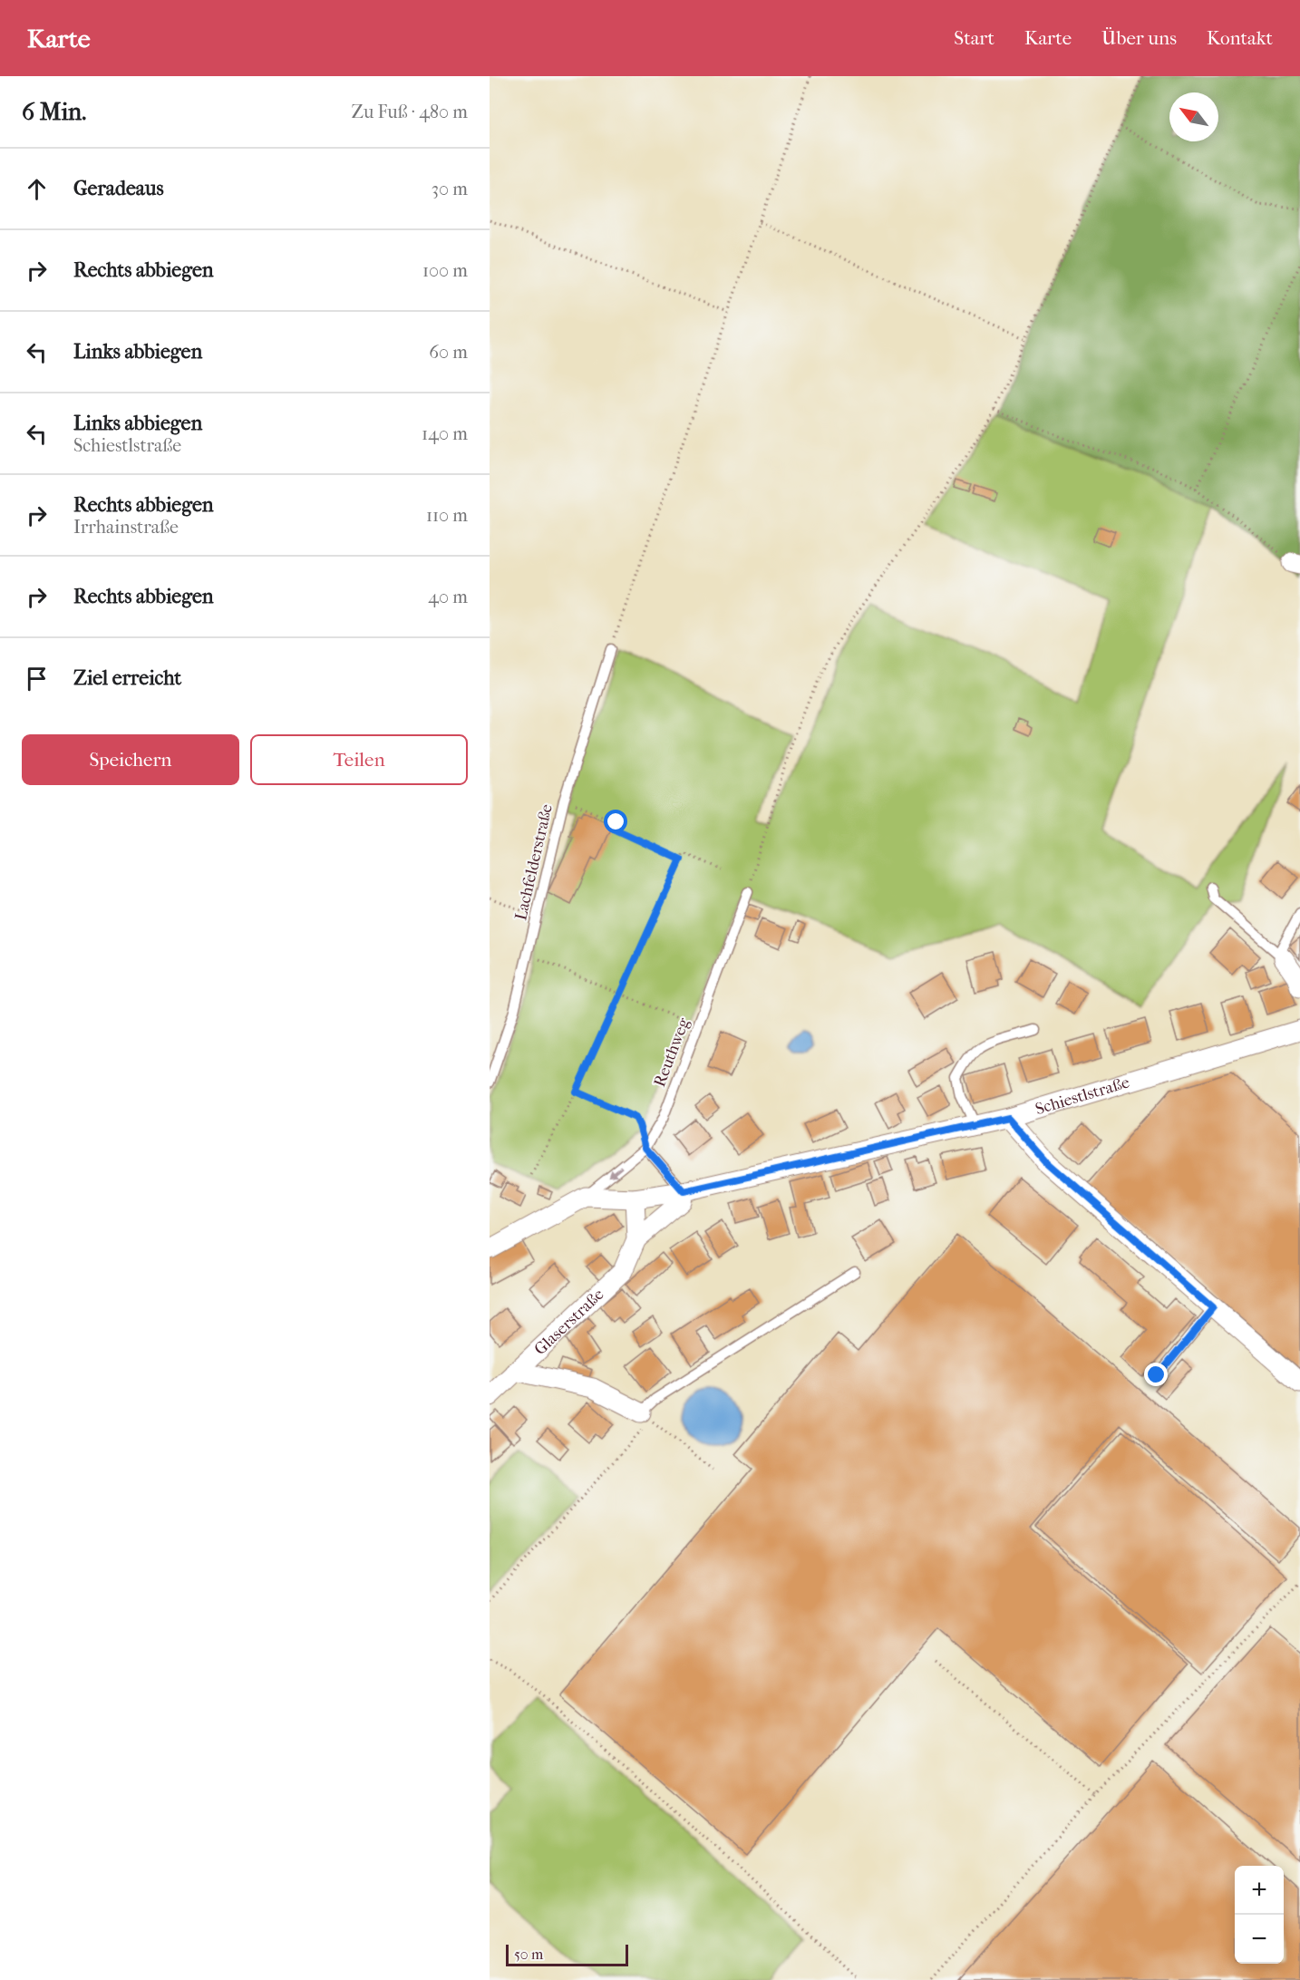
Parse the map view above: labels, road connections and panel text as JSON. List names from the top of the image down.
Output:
{
  "streets": {
    "street": ["Schiestlstraße", "Glaserstraße"],
    "lane": ["Lachfelderstraße", "Reuthweg"]
  },
  "crossings": [
    ["Reuthweg", "Schiestlstraße"],
    ["Schiestlstraße", "Glaserstraße"]
  ],
  "scale_bar": "50 m",
  "north": "top left",
  "page": {
    "header": "Karte",
    "nav": [
      "Start",
      "Karte",
      "Über uns",
      "Kontakt"
    ],
    "heading": ["6 Min.", "Zu Fuß · 480 m"],
    "list": [
      ["Geradeaus", "30 m"],
      ["Rechts abbiegen", "100 m"],
      ["Links abbiegen", "60 m"],
      ["Links abbiegen", "Schiestlstraße", "140 m"],
      ["Rechts abbiegen", "Irrhainstraße", "110 m"],
      ["Rechts abbiegen", "40 m"],
      "Ziel erreicht"
    ],
    "buttons": ["Speichern", "Teilen"],
    "map_buttons": ["+", "−"],
    "scale": "50 m"
  }
}
